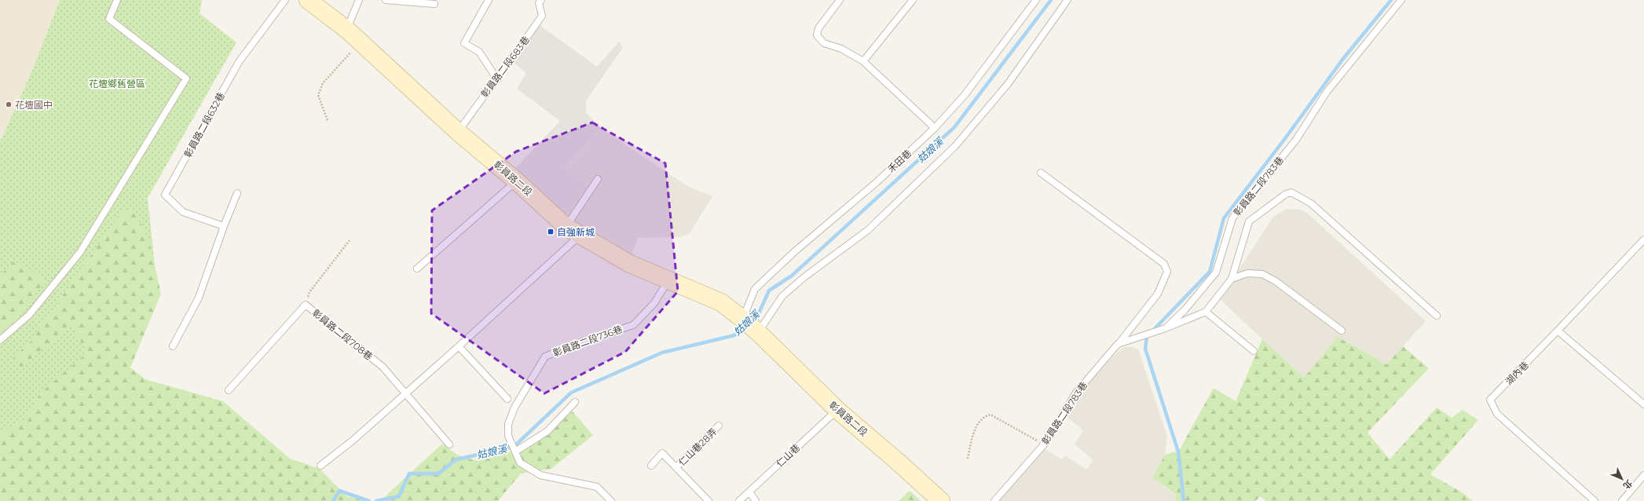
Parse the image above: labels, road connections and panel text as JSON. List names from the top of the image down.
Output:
{
  "streets": {
    "main road": ["彰員路二段"],
    "lane": [
      "彰員路二段683巷",
      "彰員路二段632巷",
      "禾田巷",
      "彰員路二段783巷",
      "彰員路二段708巷",
      "彰員路二段736巷",
      "湖內巷",
      "仁山巷28弄",
      "仁山巷"
    ]
  },
  "crossings": [
    ["彰員路二段683巷", "彰員路二段"],
    ["禾田巷", "彰員路二段"],
    ["彰員路二段", "彰員路二段736巷"],
    ["彰員路二段", "仁山巷"]
  ],
  "water": ["姑娘溪"],
  "parks": ["花壇鄉舊營區"],
  "places": {
    "other": ["花壇國中"],
    "transit": ["自強新城"]
  },
  "north": "bottom right"
}
